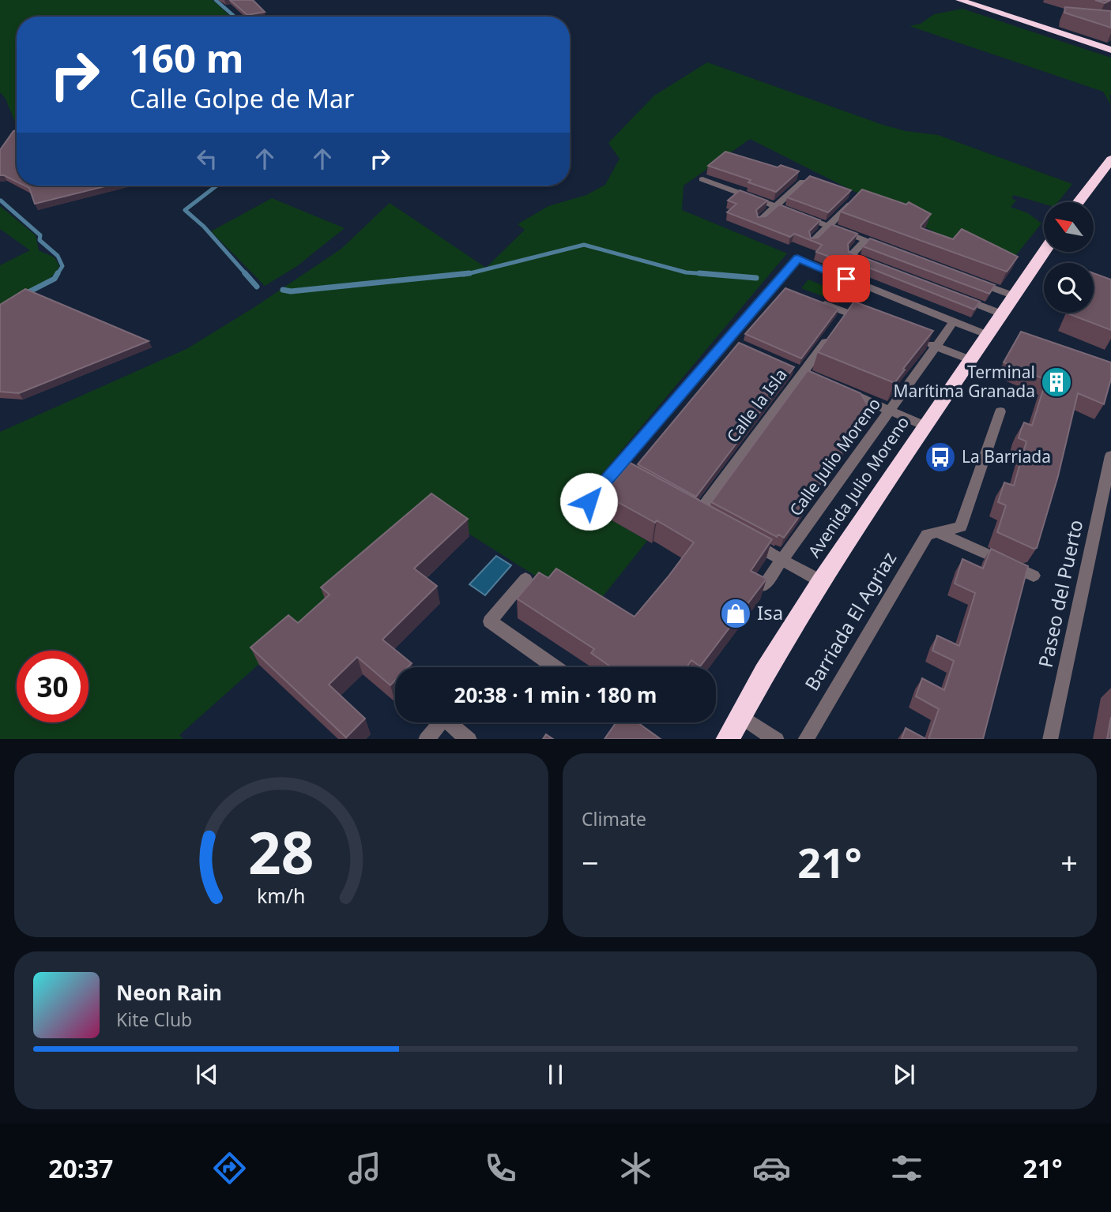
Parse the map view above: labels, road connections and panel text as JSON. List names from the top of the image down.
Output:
{
  "streets": {
    "highway": ["Avenida Julio Moreno"],
    "street": [
      "Calle la Isla",
      "Calle Julio Moreno",
      "Paseo del Puerto",
      "Barriada El Agriaz"
    ]
  },
  "places": {
    "building": ["Terminal Marítima Granada"],
    "bus stop": ["La Barriada"],
    "shop": ["Isa"]
  },
  "north": "top left",
  "page": {
    "turn": ["160 m", "Calle Golpe de Mar"],
    "limit": "30",
    "trip": "20:38 · 1 min · 180 m",
    "tile": "Climate",
    "heat": ["−", "21°", "+"],
    "song": ["Neon Rain", "Kite Club"],
    "tabs": ["20:37", "21°"],
    "gauge": ["28", "km/h"]
  }
}
